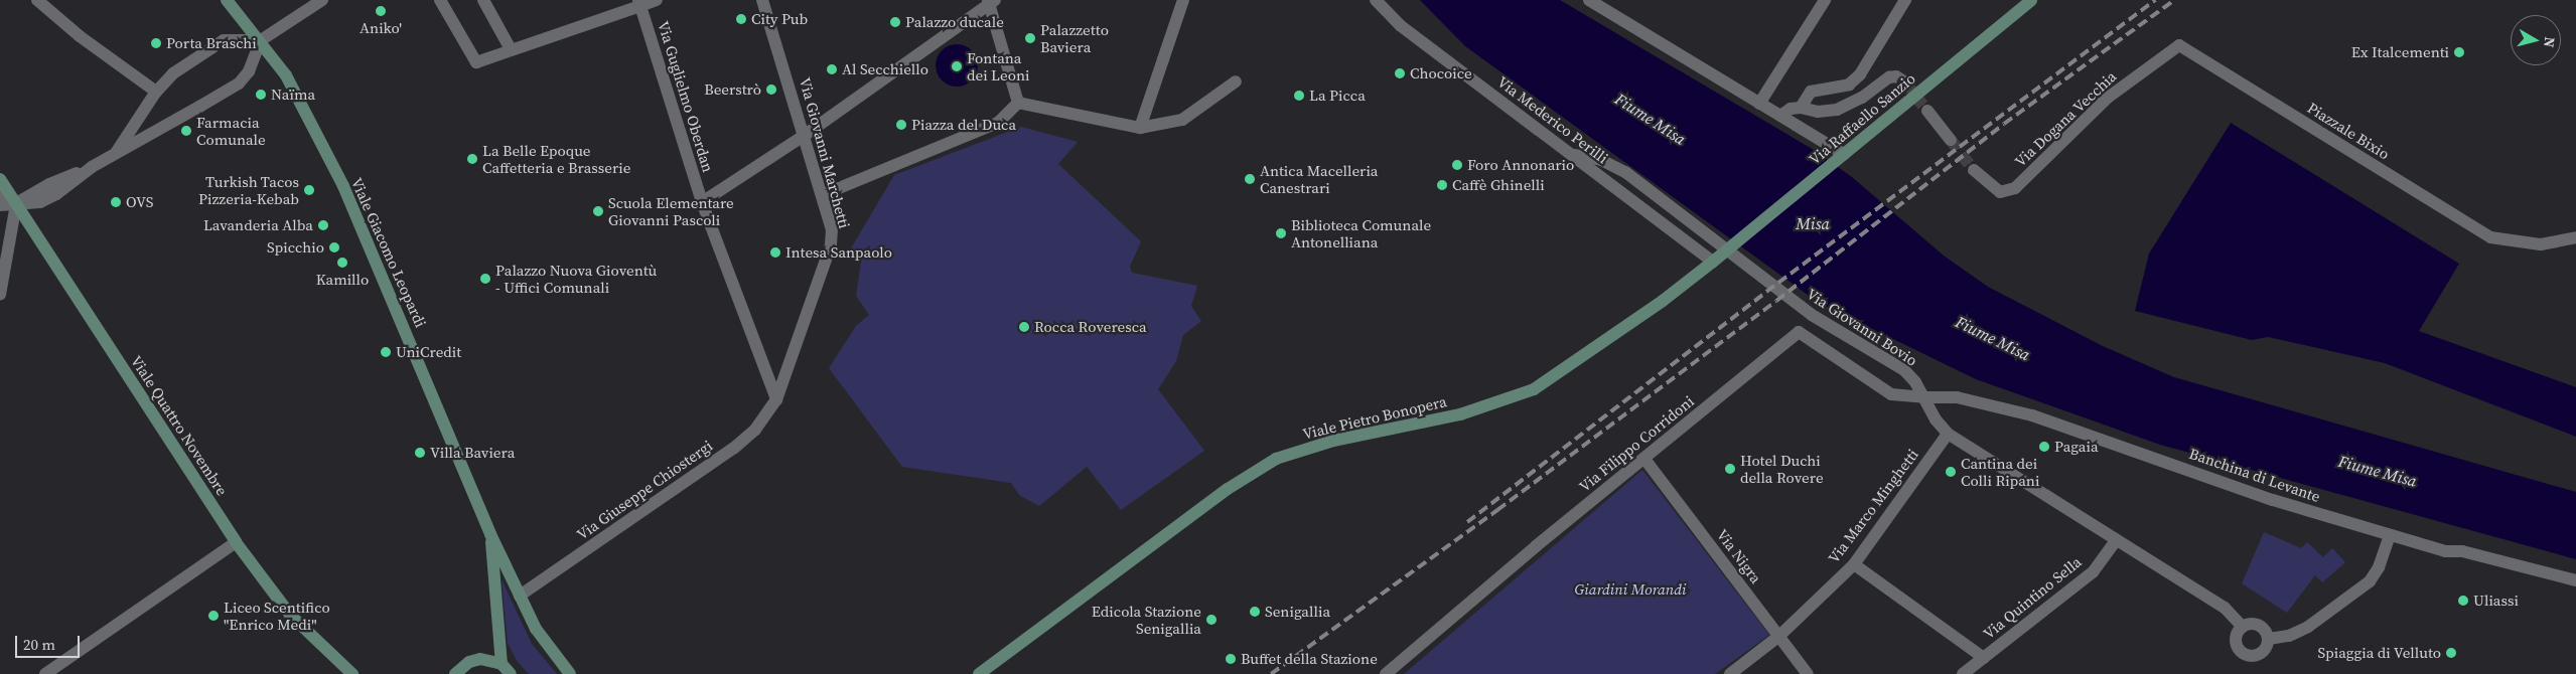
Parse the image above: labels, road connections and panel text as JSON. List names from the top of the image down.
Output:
{
  "streets": {
    "main road": [
      "Via Raffaello Sanzio",
      "Viale Giacomo Leopardi",
      "Viale Pietro Bonopera",
      "Viale Quattro Novembre"
    ],
    "street": [
      "Via Guglielmo Oberdan",
      "Via Dogana Vecchia",
      "Via Mederico Perilli",
      "Piazzale Bixio",
      "Via Giovanni Marchetti",
      "Via Giovanni Bovio",
      "Via Filippo Corridoni",
      "Banchina di Levante",
      "Via Giuseppe Chiostergi",
      "Via Marco Minghetti",
      "Via Nigra",
      "Via Quintino Sella"
    ]
  },
  "crossings": [
    ["Via Guglielmo Oberdan", "Via Giovanni Marchetti"],
    ["Via Guglielmo Oberdan", "Via Giuseppe Chiostergi"],
    ["Via Raffaello Sanzio", "Via Mederico Perilli"],
    ["Via Raffaello Sanzio", "Viale Pietro Bonopera"],
    ["Via Dogana Vecchia", "Piazzale Bixio"],
    ["Via Mederico Perilli", "Via Giovanni Bovio"],
    ["Via Mederico Perilli", "Viale Pietro Bonopera"],
    ["Via Giovanni Marchetti", "Via Giuseppe Chiostergi"],
    ["Viale Giacomo Leopardi", "Via Giuseppe Chiostergi"],
    ["Via Giovanni Bovio", "Via Filippo Corridoni"],
    ["Via Giovanni Bovio", "Banchina di Levante"],
    ["Via Giovanni Bovio", "Via Marco Minghetti"],
    ["Via Giovanni Bovio", "Via Quintino Sella"],
    ["Via Filippo Corridoni", "Banchina di Levante"],
    ["Via Filippo Corridoni", "Via Nigra"],
    ["Via Marco Minghetti", "Via Nigra"]
  ],
  "water": ["Fiume Misa", "Misa"],
  "parks": ["Giardini Morandi"],
  "places": [
    "Aniko'",
    "City Pub",
    "Palazzo ducale",
    "Palazzetto Baviera",
    "Porta Braschi",
    "Ex Italcementi",
    "Fontana dei Leoni",
    "Al Secchiello",
    "Chocoice",
    "Beerstrò",
    "Naïma",
    "La Picca",
    "Piazza del Duca",
    "Farmacia Comunale",
    "La Belle Epoque Caffetteria e Brasserie",
    "Foro Annonario",
    "Antica Macelleria Canestrari",
    "Caffè Ghinelli",
    "Turkish Tacos Pizzeria-Kebab",
    "OVS",
    "Scuola Elementare Giovanni Pascoli",
    "Lavanderia Alba",
    "Biblioteca Comunale Antonelliana",
    "Spicchio",
    "Intesa Sanpaolo",
    "Kamillo",
    "Palazzo Nuova Gioventù - Uffici Comunali",
    "Rocca Roveresca",
    "UniCredit",
    "Pagaia",
    "Villa Baviera",
    "Hotel Duchi della Rovere",
    "Cantina dei Colli Ripani",
    "Uliassi",
    "Senigallia",
    "Liceo Scentifico \"Enrico Medi\"",
    "Edicola Stazione Senigallia",
    "Spiaggia di Velluto",
    "Buffet della Stazione"
  ],
  "scale_bar": "20 m",
  "north": "right"
}
